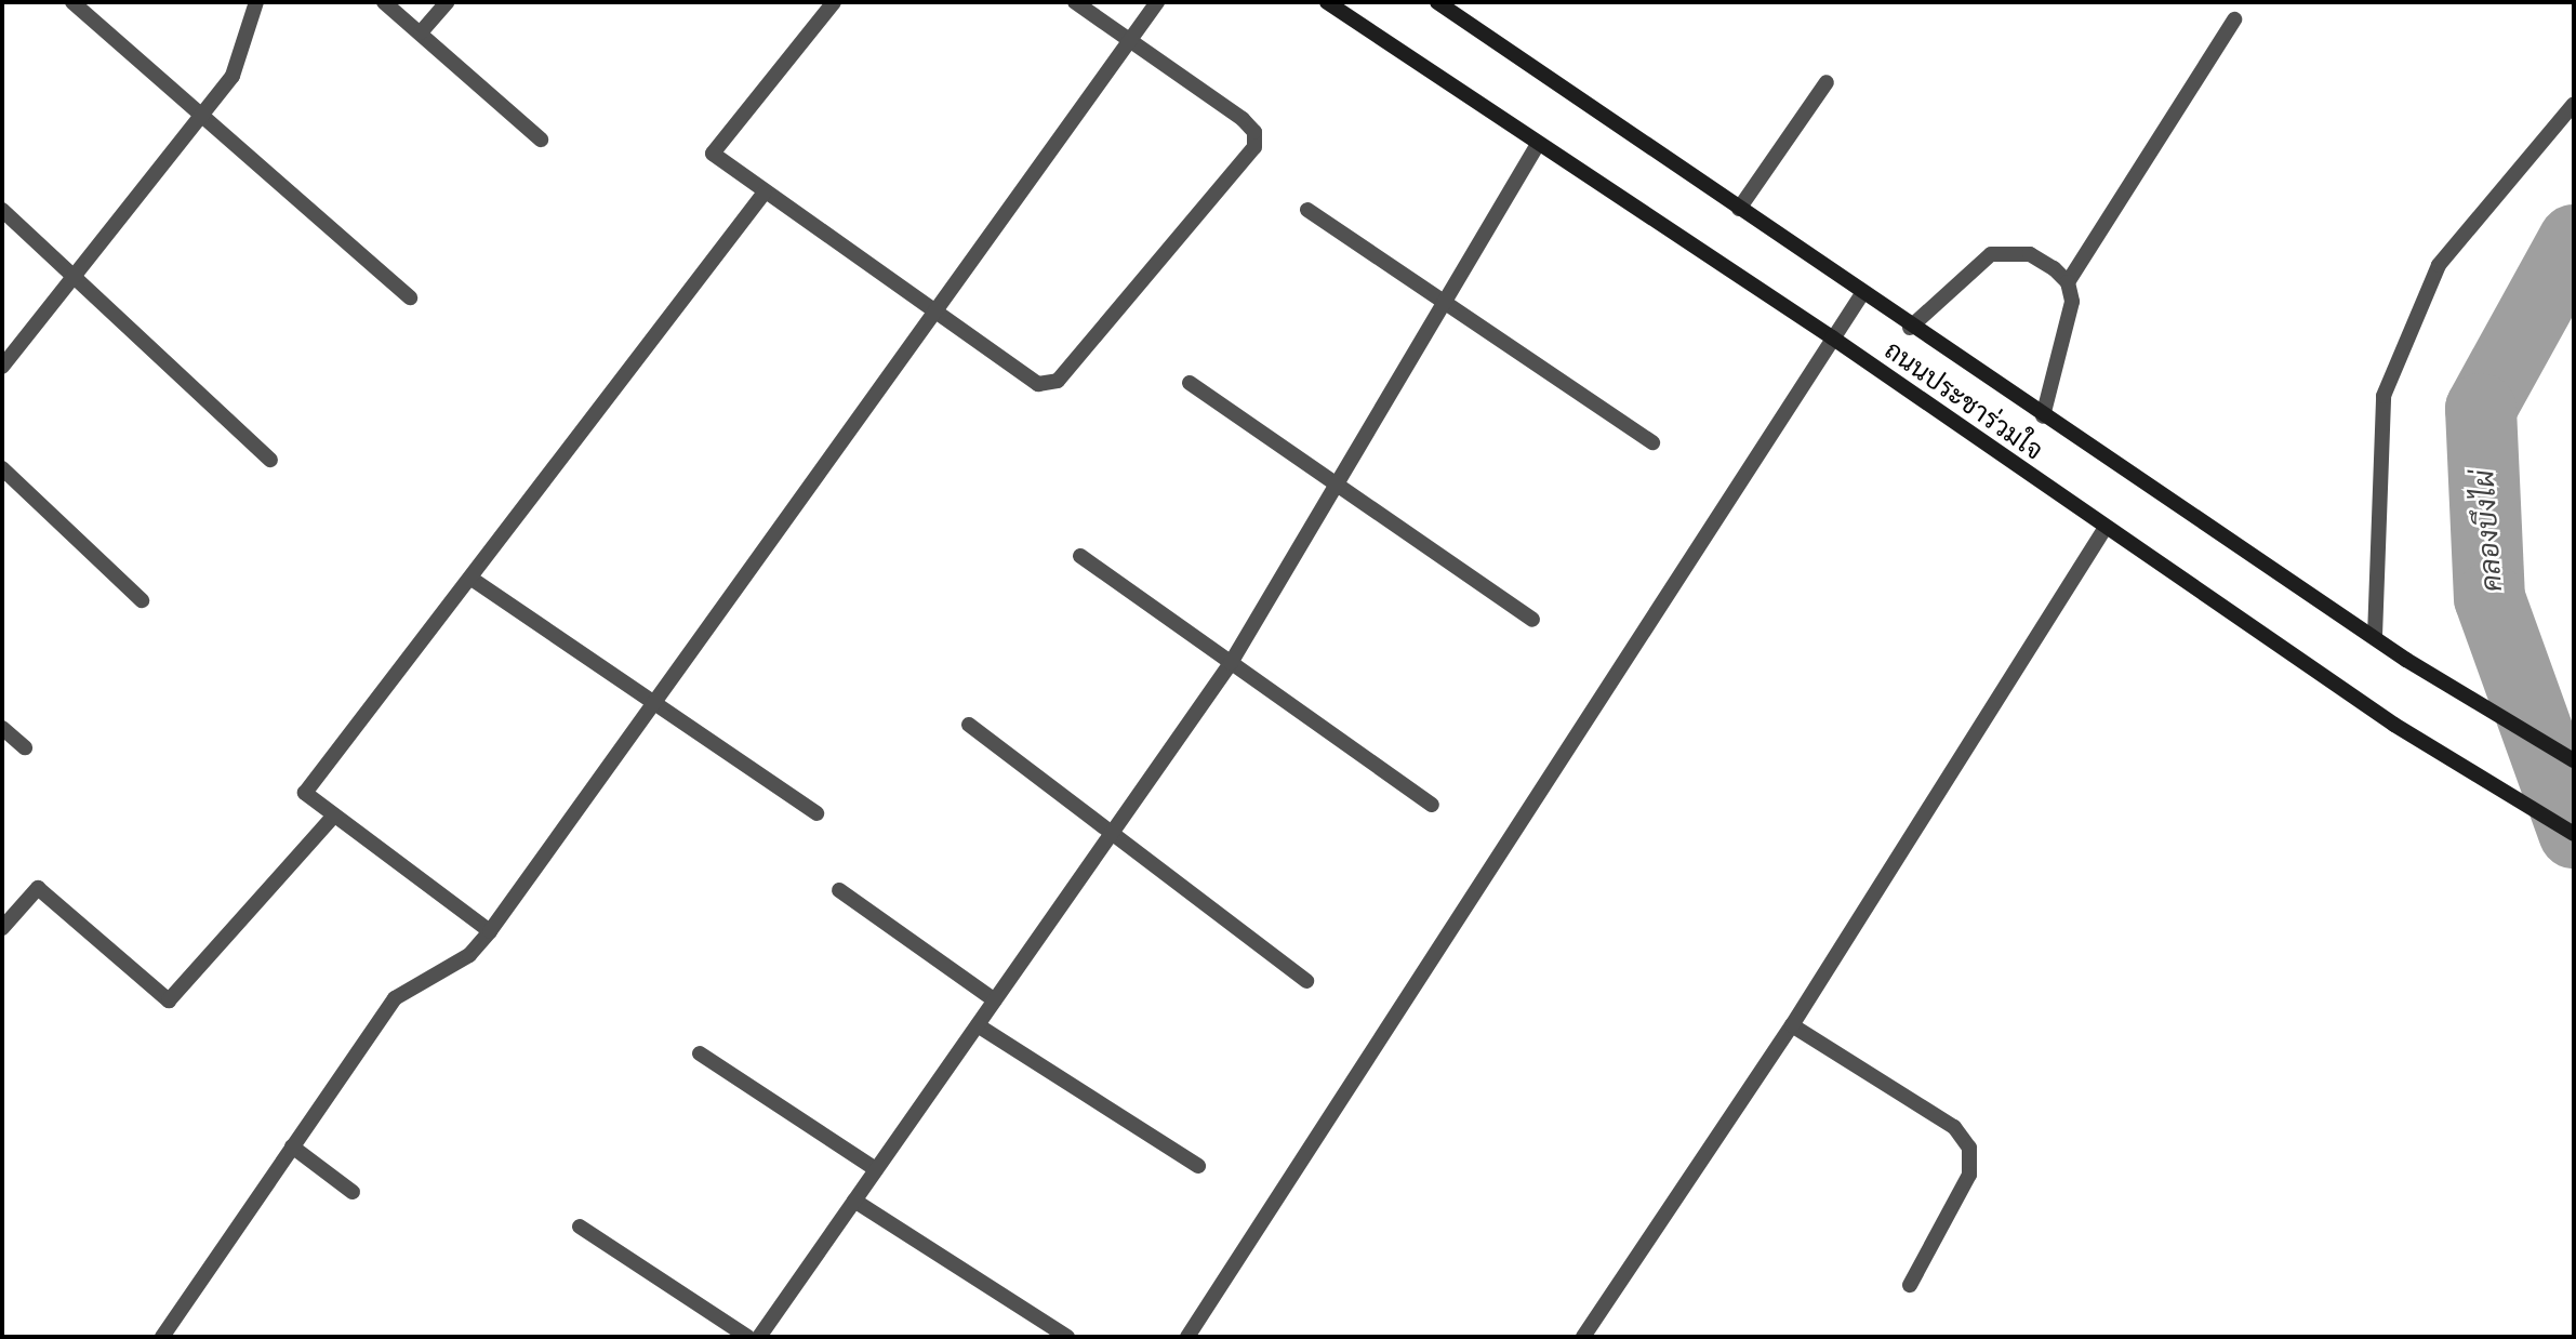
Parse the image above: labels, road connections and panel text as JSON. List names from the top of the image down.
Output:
{
  "streets": {
    "main road": ["ถนนประชาร่วมใจ"]
  },
  "water": ["คลองบึงไผ่"]
}
